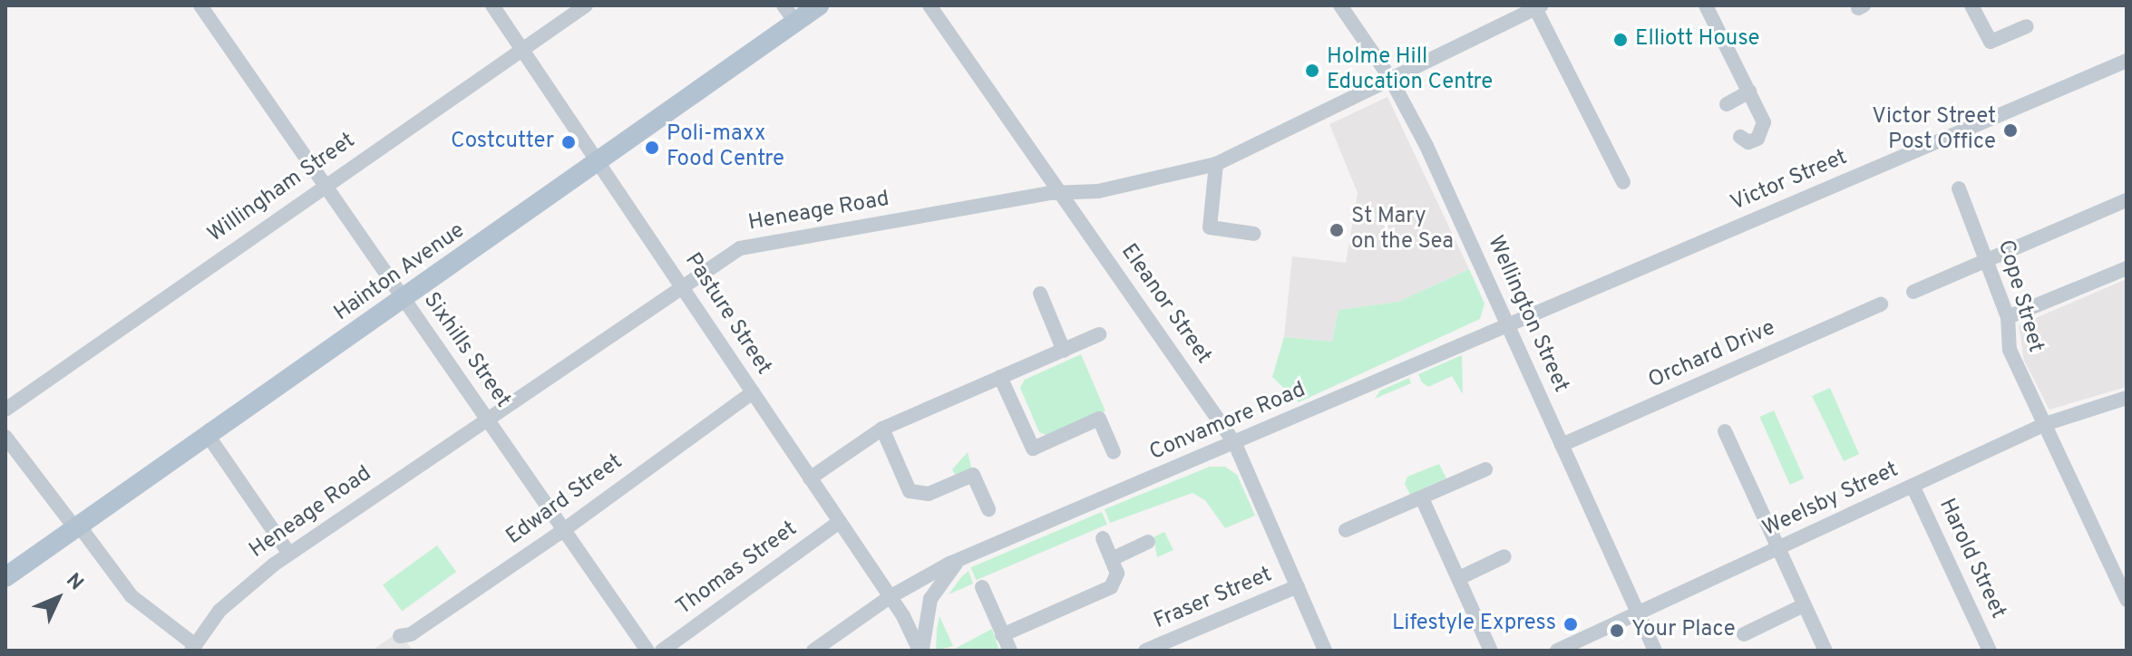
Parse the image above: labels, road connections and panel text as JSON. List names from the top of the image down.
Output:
{
  "streets": {
    "main road": ["Hainton Avenue"],
    "street": [
      "Victor Street",
      "Willingham Street",
      "Heneage Road",
      "Cope Street",
      "Eleanor Street",
      "Pasture Street",
      "Wellington Street",
      "Sixhills Street",
      "Orchard Drive",
      "Convamore Road",
      "Edward Street",
      "Weelsby Street",
      "Harold Street",
      "Thomas Street",
      "Fraser Street"
    ]
  },
  "crossings": [
    ["Victor Street", "Wellington Street"],
    ["Victor Street", "Convamore Road"],
    ["Willingham Street", "Pasture Street"],
    ["Willingham Street", "Sixhills Street"],
    ["Heneage Road", "Eleanor Street"],
    ["Heneage Road", "Pasture Street"],
    ["Heneage Road", "Wellington Street"],
    ["Heneage Road", "Sixhills Street"],
    ["Hainton Avenue", "Pasture Street"],
    ["Hainton Avenue", "Sixhills Street"],
    ["Cope Street", "Weelsby Street"],
    ["Eleanor Street", "Convamore Road"],
    ["Eleanor Street", "Fraser Street"],
    ["Pasture Street", "Convamore Road"],
    ["Pasture Street", "Edward Street"],
    ["Pasture Street", "Thomas Street"],
    ["Wellington Street", "Orchard Drive"],
    ["Wellington Street", "Convamore Road"],
    ["Wellington Street", "Weelsby Street"],
    ["Sixhills Street", "Edward Street"],
    ["Weelsby Street", "Harold Street"]
  ],
  "places": [
    "Elliott House",
    "Holme Hill Education Centre",
    "Victor Street Post Office",
    "Costcutter",
    "Poli-maxx Food Centre",
    "St Mary on the Sea",
    "Lifestyle Express",
    "Your Place"
  ],
  "north": "top right"
}
